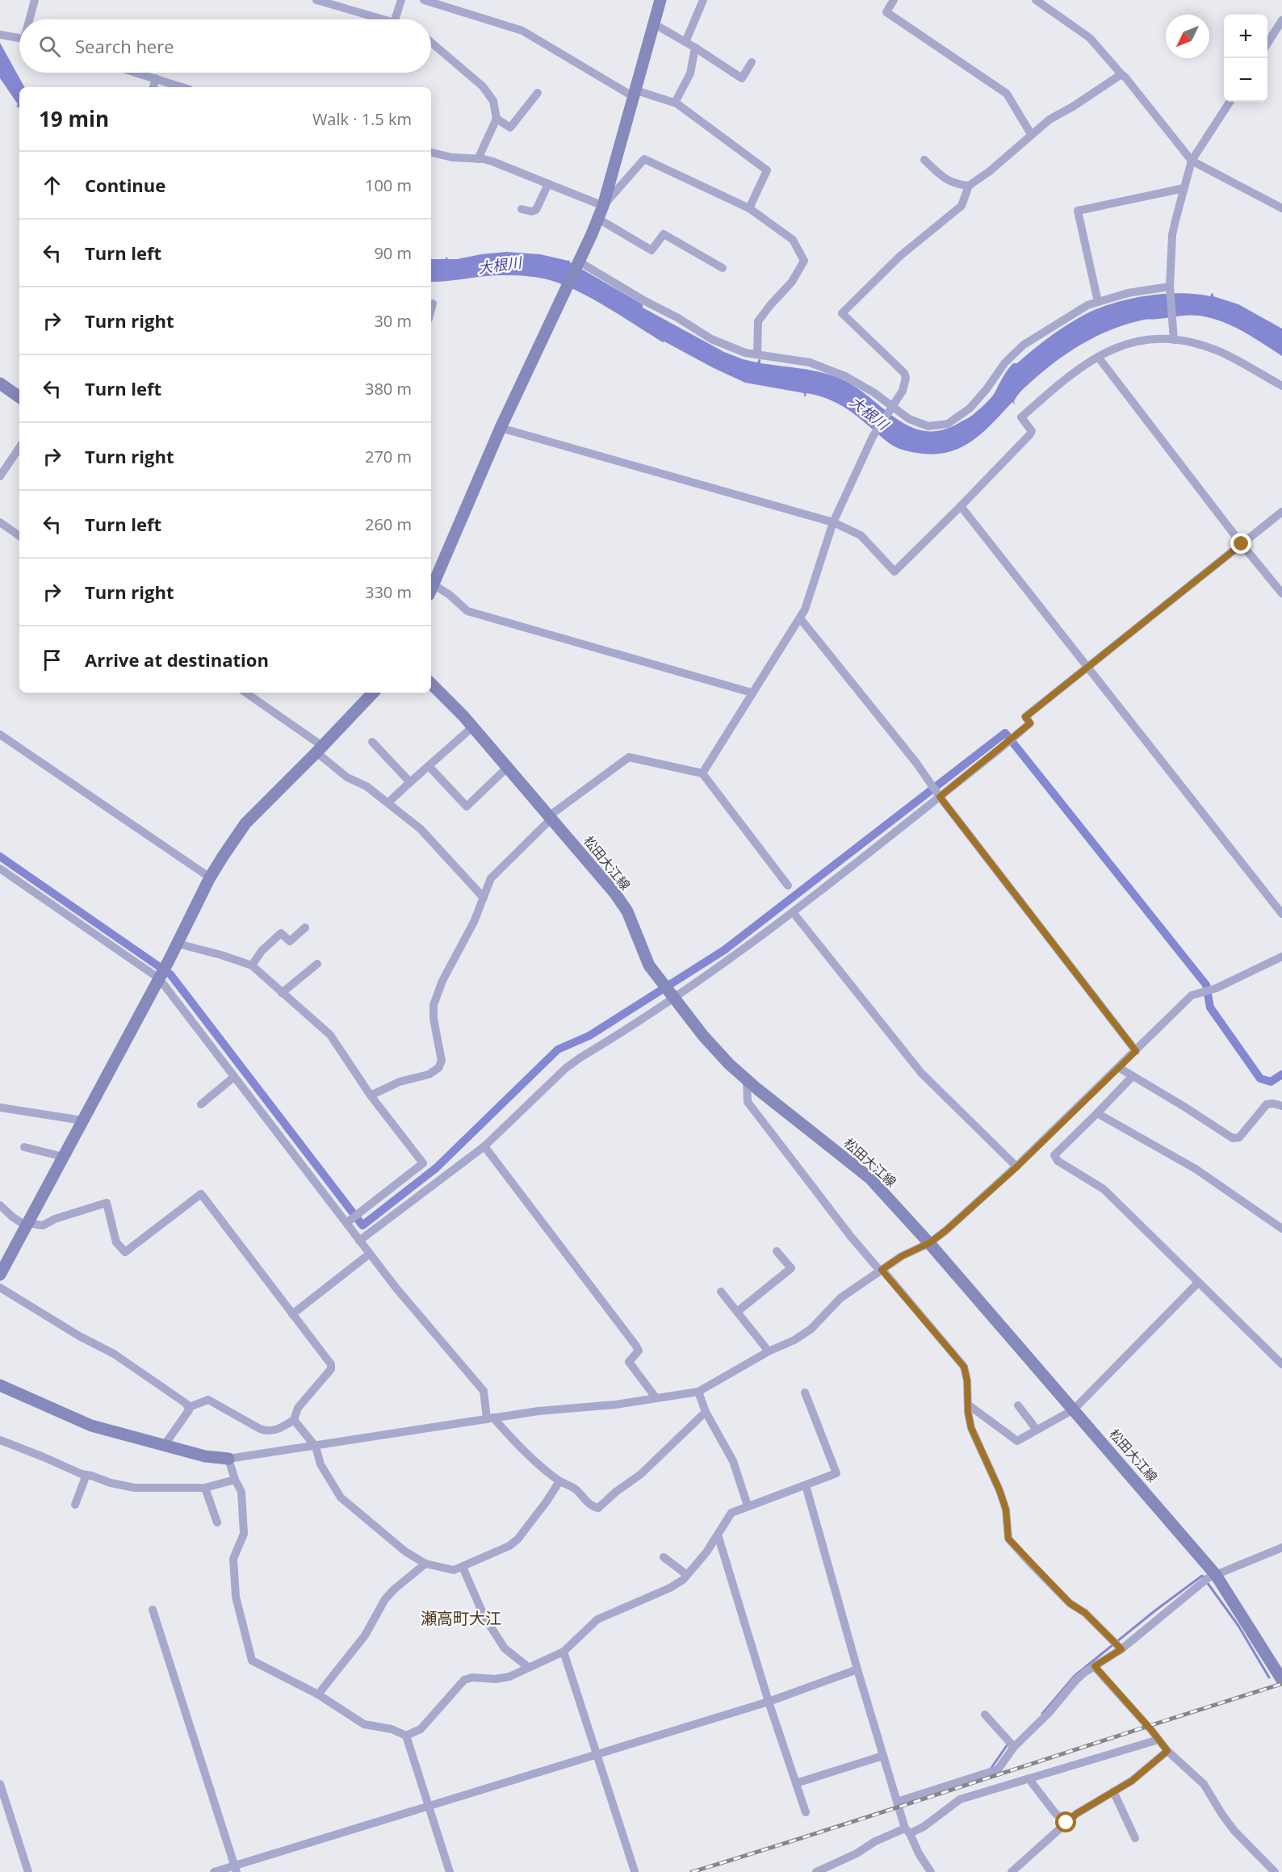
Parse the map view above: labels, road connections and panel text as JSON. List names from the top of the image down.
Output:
{
  "streets": {
    "street": ["松田大江線"]
  },
  "districts": ["瀬高町大江"],
  "water": ["大根川"],
  "north": "bottom left",
  "page": {
    "map_buttons": ["+", "−"],
    "search": "Search here",
    "heading": ["19 min", "Walk · 1.5 km"],
    "list": [
      ["Continue", "100 m"],
      ["Turn left", "90 m"],
      ["Turn right", "30 m"],
      ["Turn left", "380 m"],
      ["Turn right", "270 m"],
      ["Turn left", "260 m"],
      ["Turn right", "330 m"],
      "Arrive at destination"
    ]
  }
}
